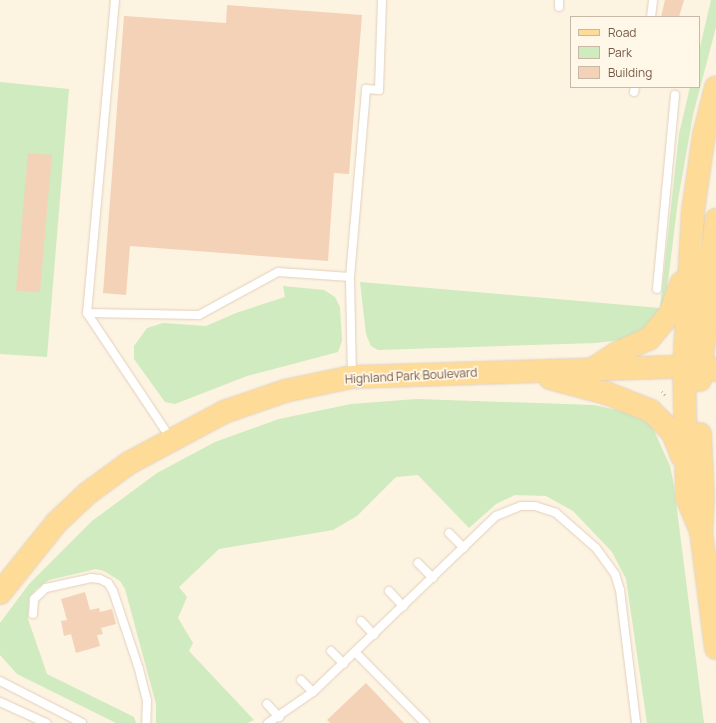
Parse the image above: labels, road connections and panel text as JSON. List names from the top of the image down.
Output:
{
  "streets": {
    "main road": ["Highland Park Boulevard"]
  },
  "legend": ["Road", "Park", "Building"]
}
